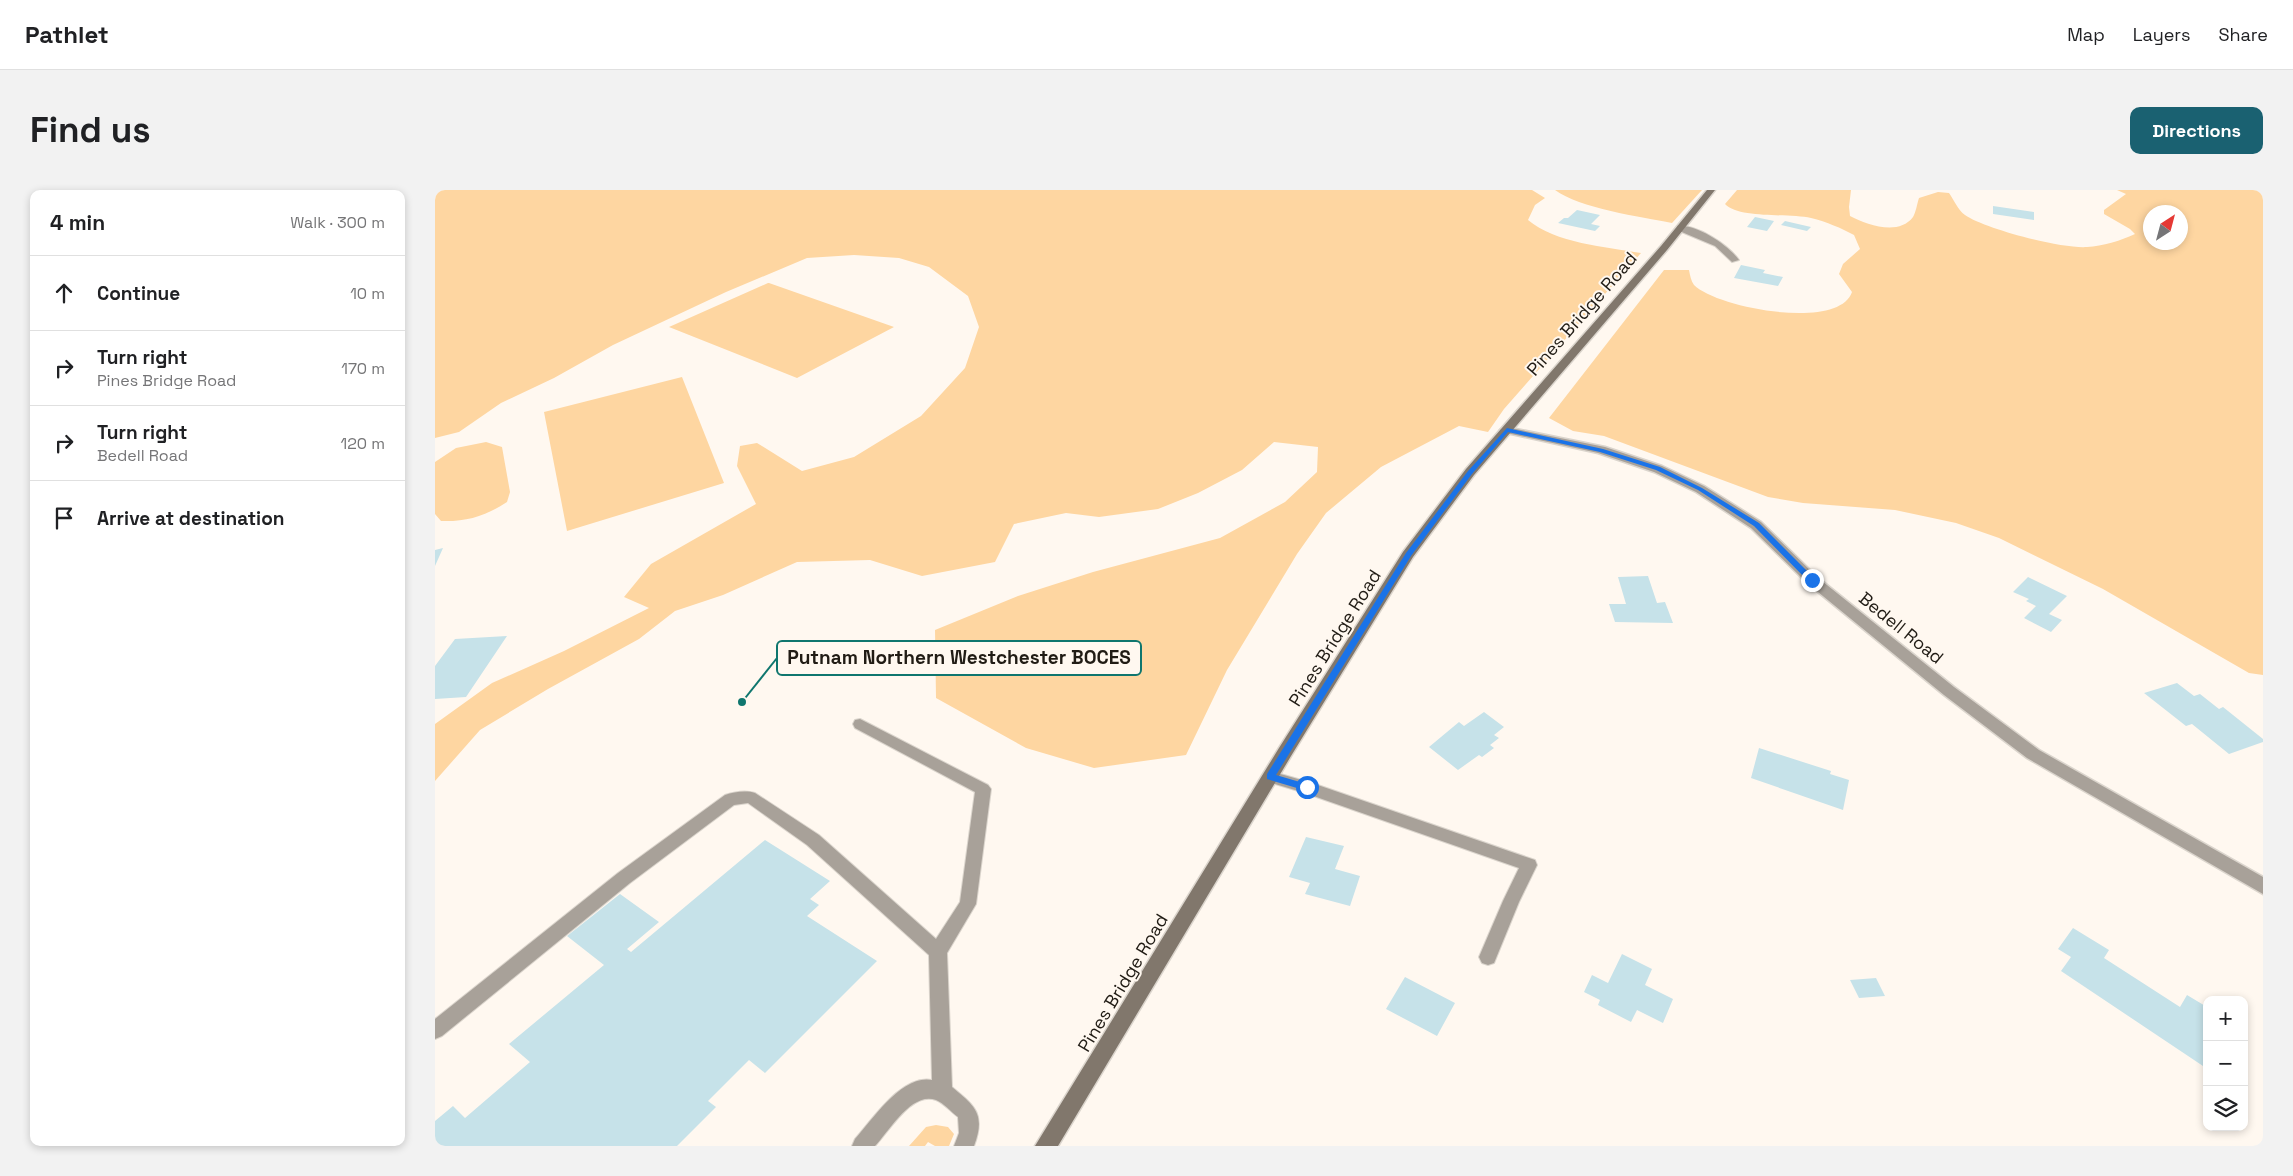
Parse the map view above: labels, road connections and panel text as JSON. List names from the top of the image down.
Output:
{
  "streets": {
    "street": ["Pines Bridge Road", "Bedell Road"]
  },
  "crossings": [
    ["Pines Bridge Road", "Bedell Road"]
  ],
  "places": ["Putnam Northern Westchester BOCES"],
  "north": "top right",
  "page": {
    "header": "Pathlet",
    "nav": ["Map", "Layers", "Share"],
    "buttons": "Directions",
    "title": "Find us",
    "heading": ["4 min", "Walk · 300 m"],
    "list": [
      ["Continue", "10 m"],
      ["Turn right", "Pines Bridge Road", "170 m"],
      ["Turn right", "Bedell Road", "120 m"],
      "Arrive at destination"
    ],
    "map_buttons": ["+", "−"]
  }
}
